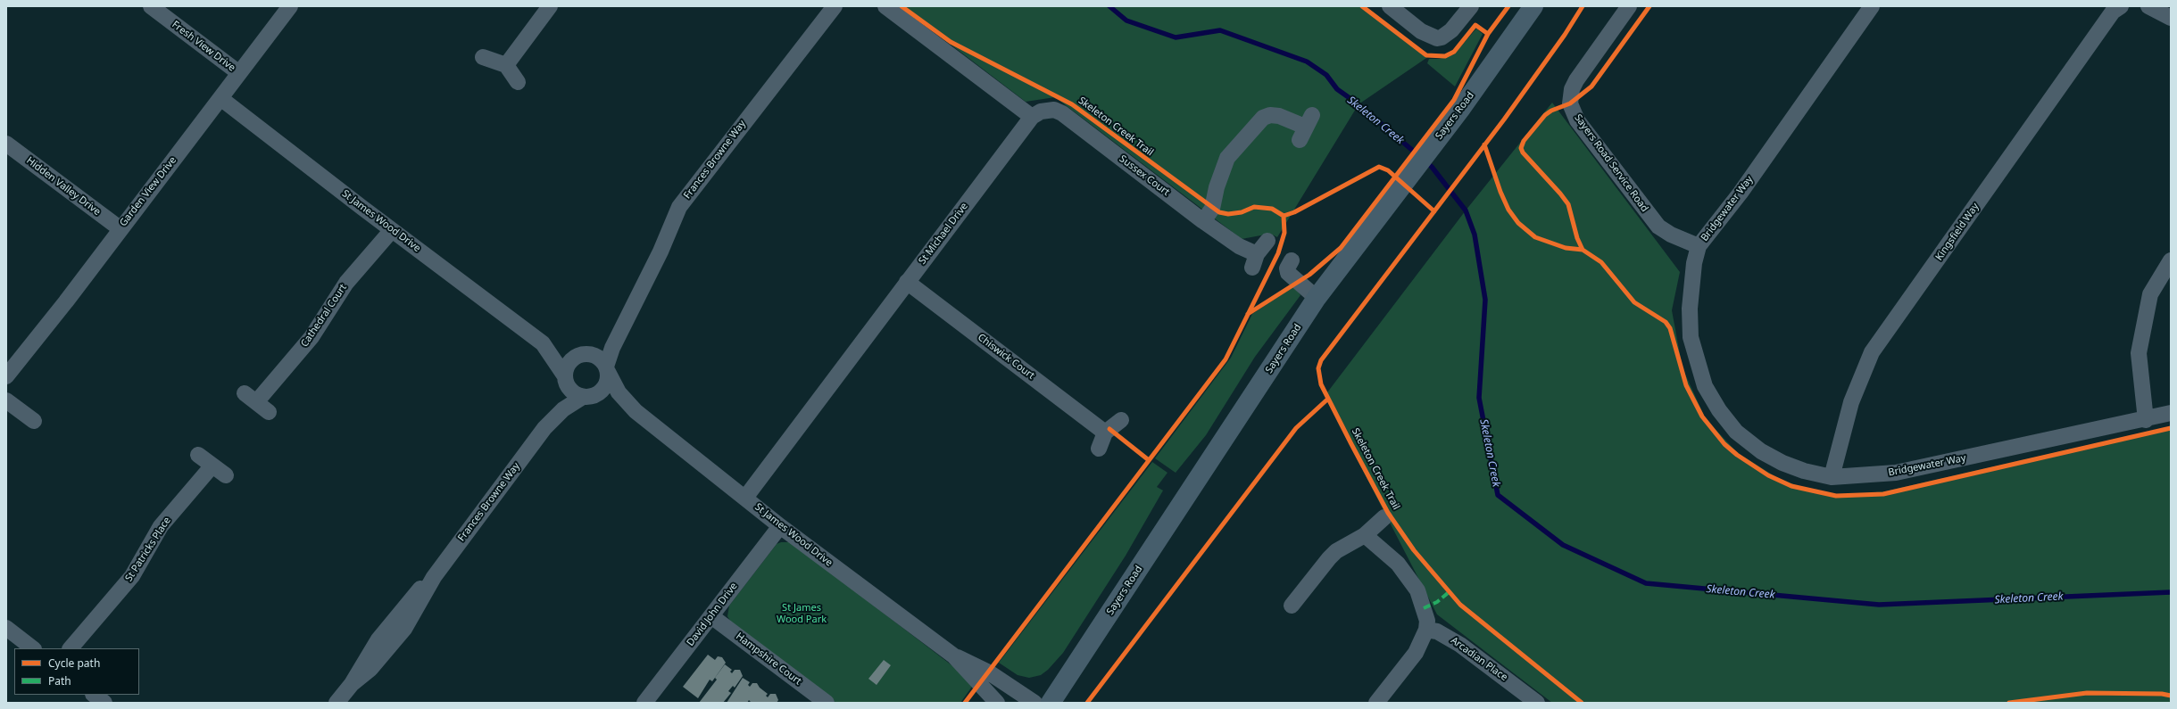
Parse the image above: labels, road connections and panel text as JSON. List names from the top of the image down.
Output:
{
  "streets": {
    "main road": ["Sayers Road"],
    "street": [
      "Fresh View Drive",
      "Frances Browne Way",
      "Sayers Road Service Road",
      "Sussex Court",
      "Hidden Valley Drive",
      "Garden View Drive",
      "Bridgewater Way",
      "St James Wood Drive",
      "Kingsfield Way",
      "St Michael Drive",
      "Cathedral Court",
      "Chiswick Court",
      "St Patricks Place",
      "David John Drive",
      "Hampshire Court",
      "Arcadian Place"
    ],
    "cycle path": ["Skeleton Creek Trail"]
  },
  "crossings": [
    ["Fresh View Drive", "Garden View Drive"],
    ["Frances Browne Way", "St James Wood Drive"],
    ["Sayers Road Service Road", "Bridgewater Way"],
    ["Sussex Court", "St Michael Drive"],
    ["Hidden Valley Drive", "Garden View Drive"],
    ["Garden View Drive", "St James Wood Drive"],
    ["Bridgewater Way", "Kingsfield Way"],
    ["St James Wood Drive", "St Michael Drive"],
    ["St James Wood Drive", "Cathedral Court"],
    ["St James Wood Drive", "David John Drive"],
    ["St Michael Drive", "Chiswick Court"],
    ["David John Drive", "Hampshire Court"]
  ],
  "water": ["Skeleton Creek"],
  "parks": ["St James Wood Park"],
  "legend": ["Cycle path", "Path"]
}
